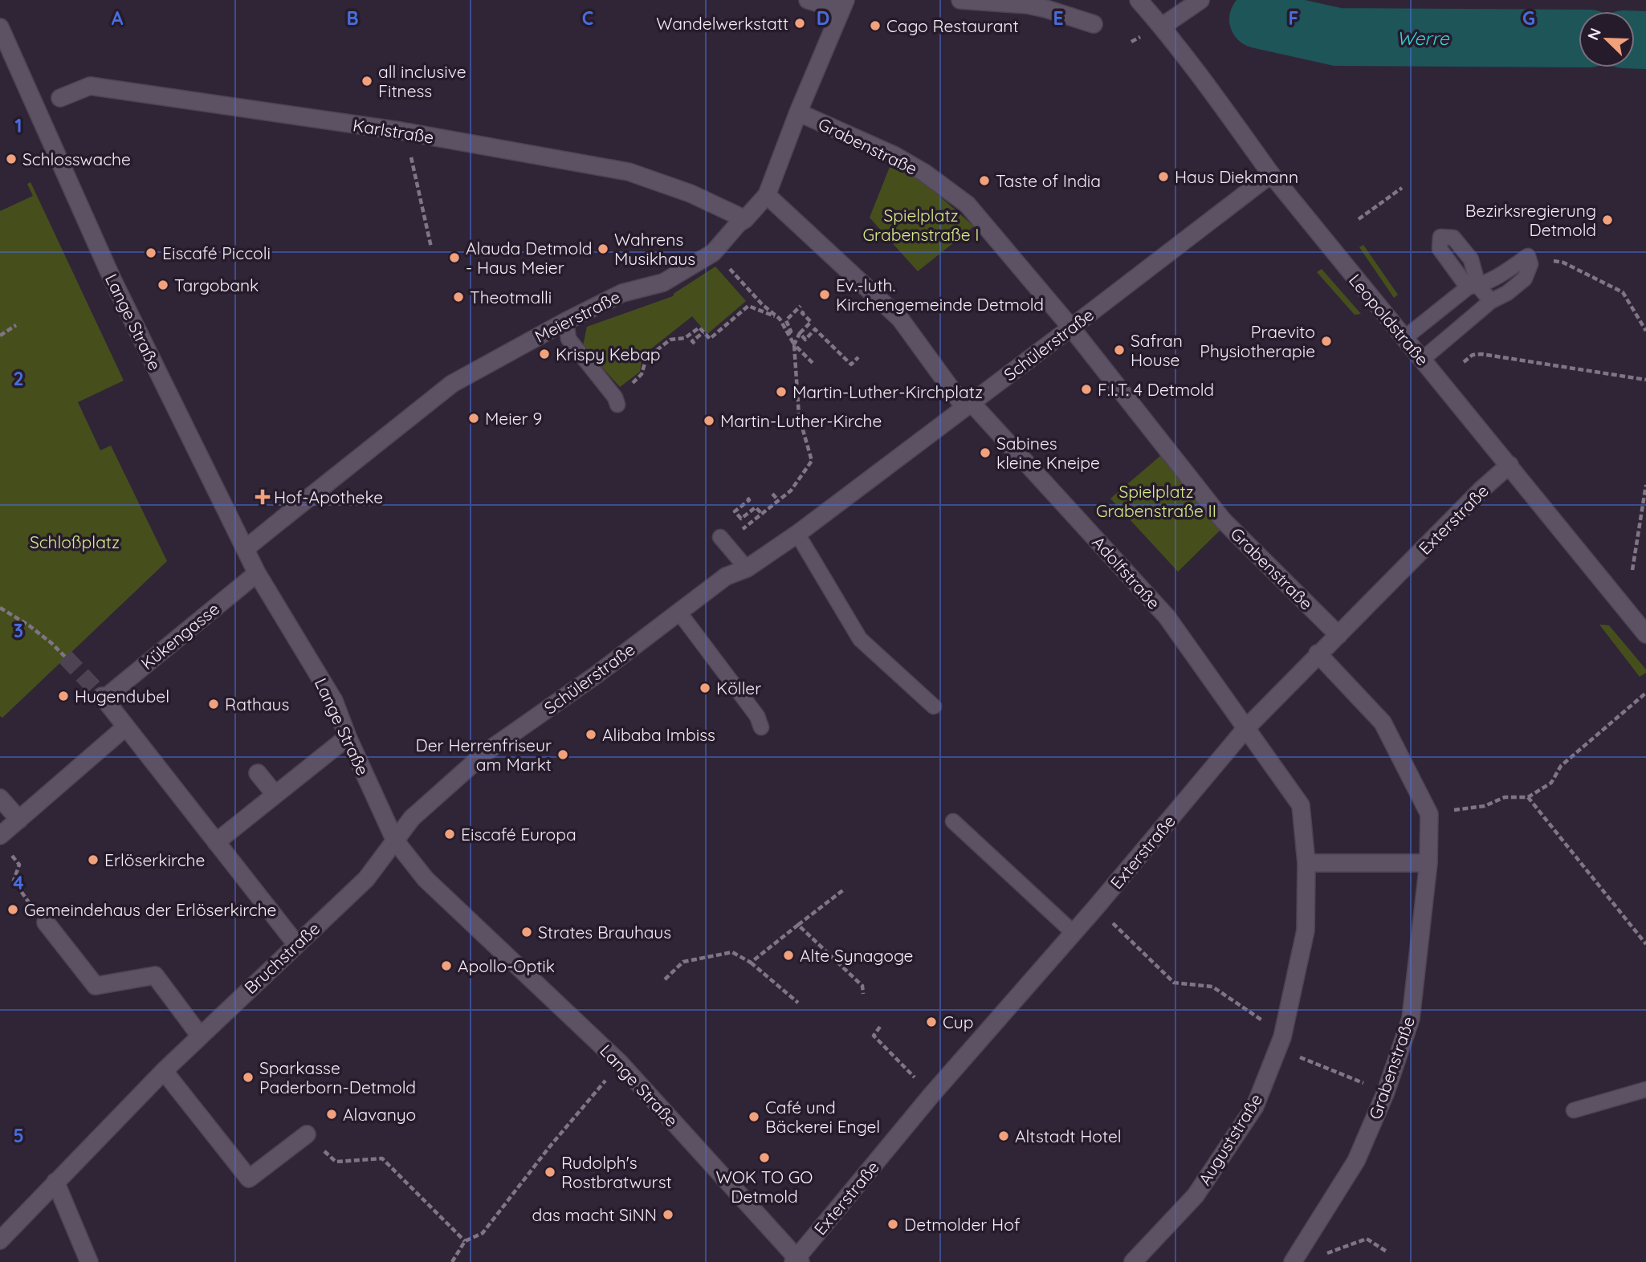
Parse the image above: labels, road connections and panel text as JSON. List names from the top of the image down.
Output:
{
  "streets": {
    "street": [
      "Karlstraße",
      "Grabenstraße",
      "Meierstraße",
      "Leopoldstraße",
      "Lange Straße",
      "Schülerstraße",
      "Exterstraße",
      "Adolfstraße",
      "Kükengasse",
      "Bruchstraße",
      "Auguststraße"
    ]
  },
  "crossings": [
    ["Karlstraße", "Meierstraße"],
    ["Karlstraße", "Lange Straße"],
    ["Grabenstraße", "Meierstraße"],
    ["Grabenstraße", "Schülerstraße"],
    ["Grabenstraße", "Exterstraße"],
    ["Meierstraße", "Lange Straße"],
    ["Meierstraße", "Adolfstraße"],
    ["Leopoldstraße", "Schülerstraße"],
    ["Leopoldstraße", "Exterstraße"],
    ["Lange Straße", "Schülerstraße"],
    ["Lange Straße", "Exterstraße"],
    ["Lange Straße", "Kükengasse"],
    ["Lange Straße", "Bruchstraße"],
    ["Schülerstraße", "Adolfstraße"],
    ["Schülerstraße", "Bruchstraße"],
    ["Exterstraße", "Adolfstraße"],
    ["Exterstraße", "Auguststraße"],
    ["Adolfstraße", "Auguststraße"]
  ],
  "water": ["Werre"],
  "parks": ["Spielplatz Grabenstraße I", "Spielplatz Grabenstraße II", "Schloßplatz"],
  "places": {
    "other": [
      "Wandelwerkstatt",
      "Cago Restaurant",
      "all inclusive Fitness",
      "Schlosswache",
      "Haus Diekmann",
      "Taste of India",
      "Bezirksregierung Detmold",
      "Wahrens Musikhaus",
      "Eiscafé Piccoli",
      "Alauda Detmold - Haus Meier",
      "Targobank",
      "Ev.-luth. Kirchengemeinde Detmold",
      "Theotmalli",
      "Praevito Physiotherapie",
      "Safran House",
      "Krispy Kebap",
      "F.I.T. 4 Detmold",
      "Martin-Luther-Kirchplatz",
      "Meier 9",
      "Martin-Luther-Kirche",
      "Sabines kleine Kneipe",
      "Köller",
      "Hugendubel",
      "Rathaus",
      "Alibaba Imbiss",
      "Der Herrenfriseur am Markt",
      "Eiscafé Europa",
      "Erlöserkirche",
      "Gemeindehaus der Erlöserkirche",
      "Strates Brauhaus",
      "Alte Synagoge",
      "Apollo-Optik",
      "Cup",
      "Sparkasse Paderborn-Detmold",
      "Alavanyo",
      "Café und Bäckerei Engel",
      "Altstadt Hotel",
      "WOK TO GO Detmold",
      "Rudolph's Rostbratwurst",
      "das macht SiNN",
      "Detmolder Hof"
    ],
    "health": ["Hof-Apotheke"]
  },
  "north": "top left",
  "grid": {
    "columns": [
      "A",
      "B",
      "C",
      "D",
      "E",
      "F",
      "G"
    ],
    "rows": [
      "1",
      "2",
      "3",
      "4",
      "5"
    ]
  }
}
